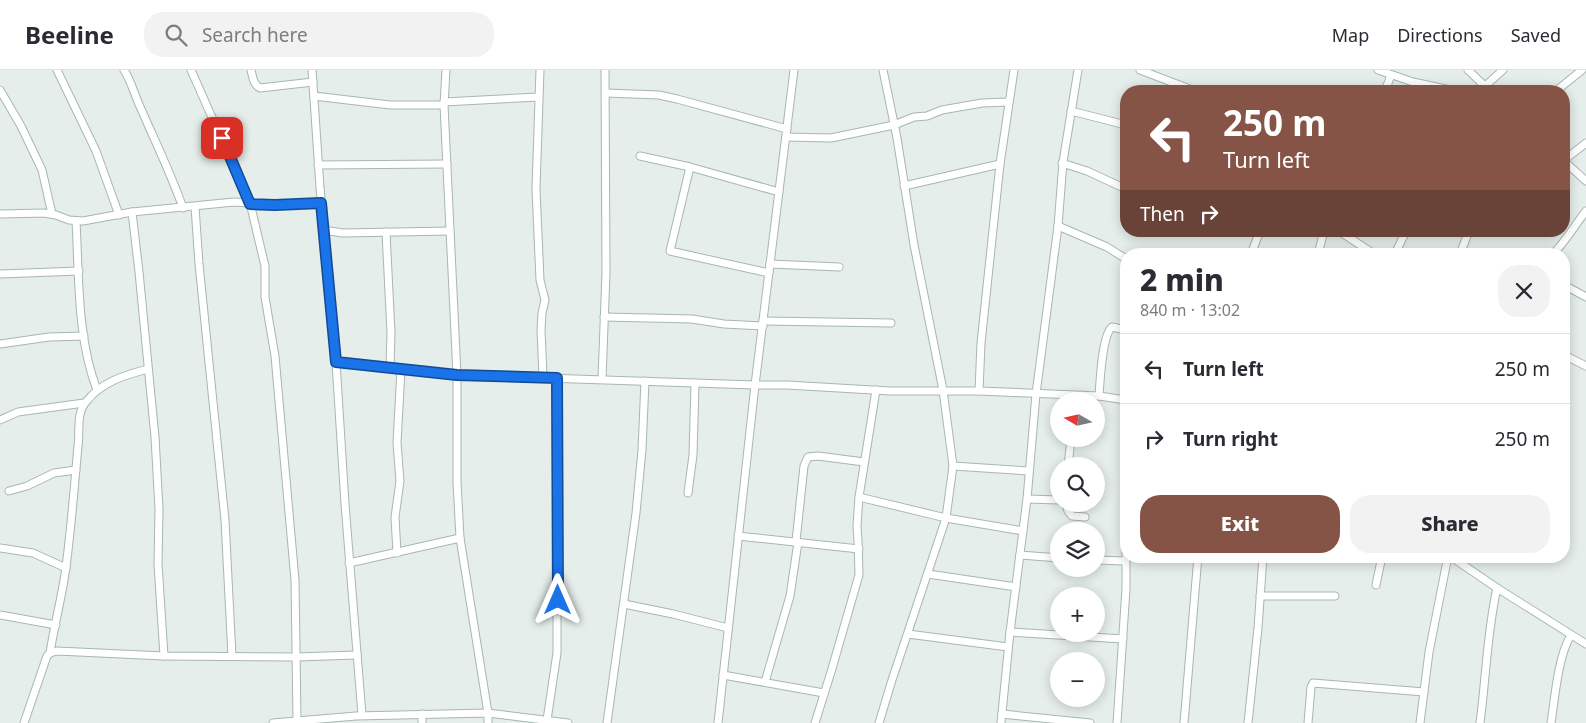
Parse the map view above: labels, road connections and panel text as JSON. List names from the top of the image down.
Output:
{
  "north": "left",
  "page": {
    "header": "Beeline",
    "search": "Search here",
    "nav": ["Map", "Directions", "Saved"],
    "turn": ["250 m", "Turn left"],
    "then": "Then",
    "heading": ["2 min", "840 m · 13:02"],
    "list": [
      {
        "name": "Turn left",
        "value": "250 m"
      },
      {
        "name": "Turn right",
        "value": "250 m"
      }
    ],
    "map_buttons": ["+", "−"],
    "buttons": ["Exit", "Share"]
  }
}
